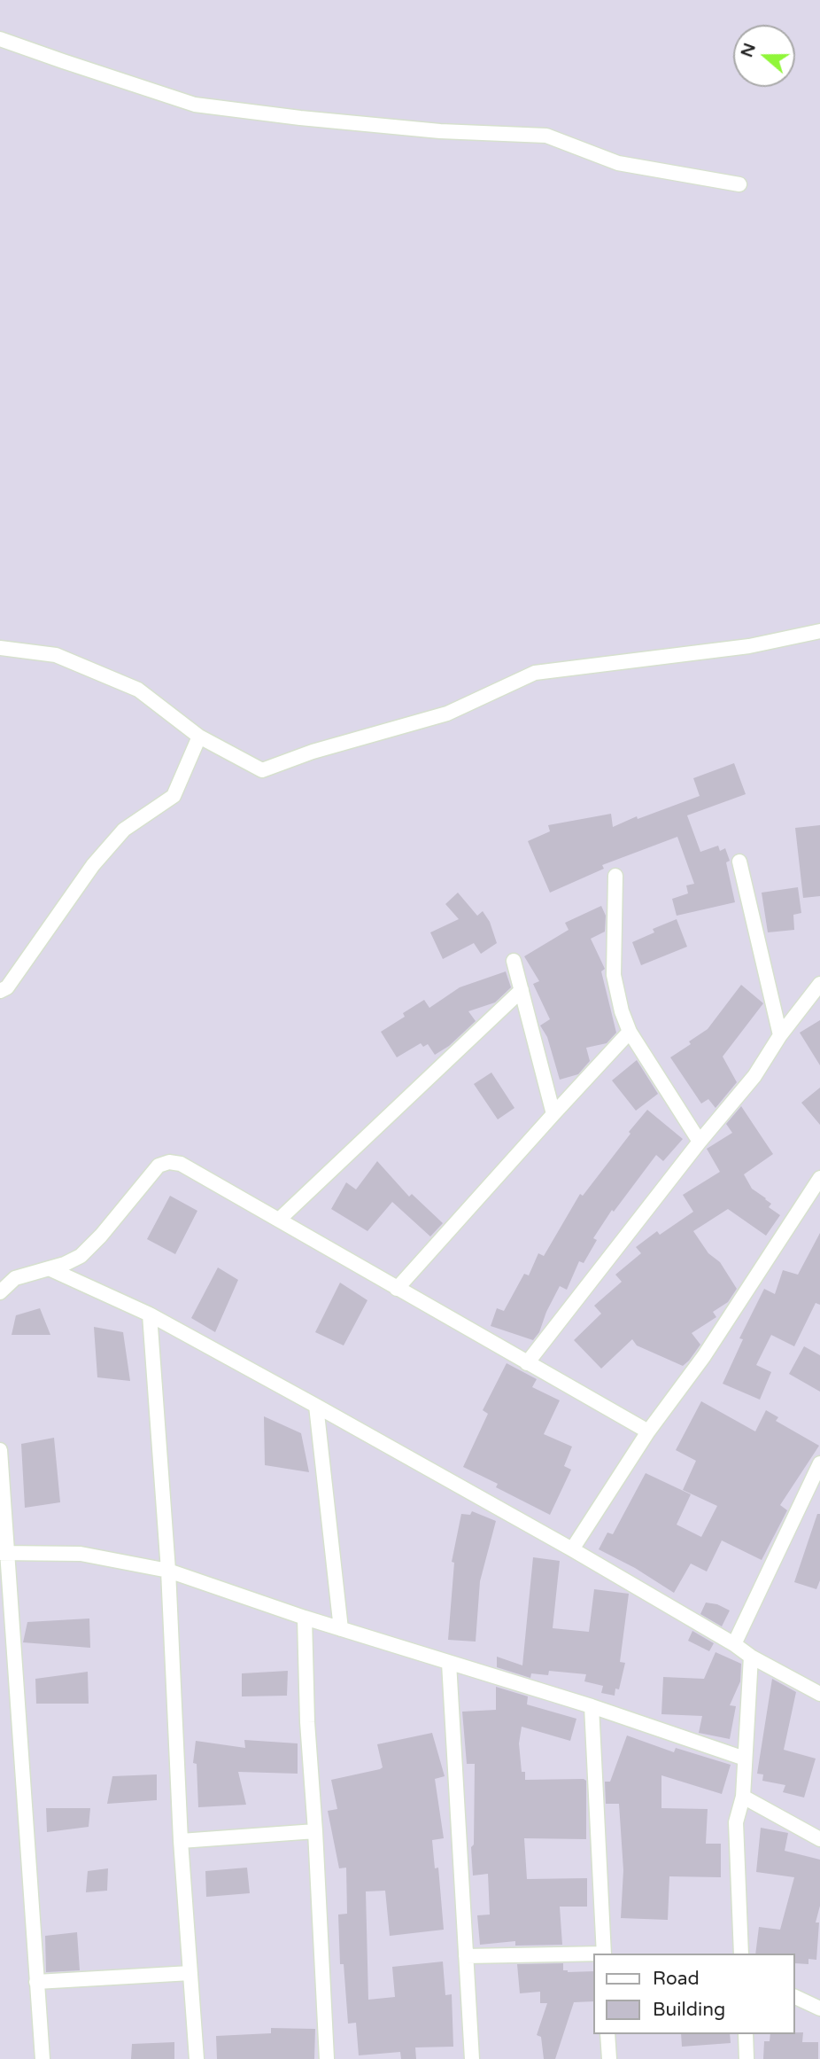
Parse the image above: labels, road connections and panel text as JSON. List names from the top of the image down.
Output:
{
  "legend": ["Road", "Building"],
  "north": "left"
}
